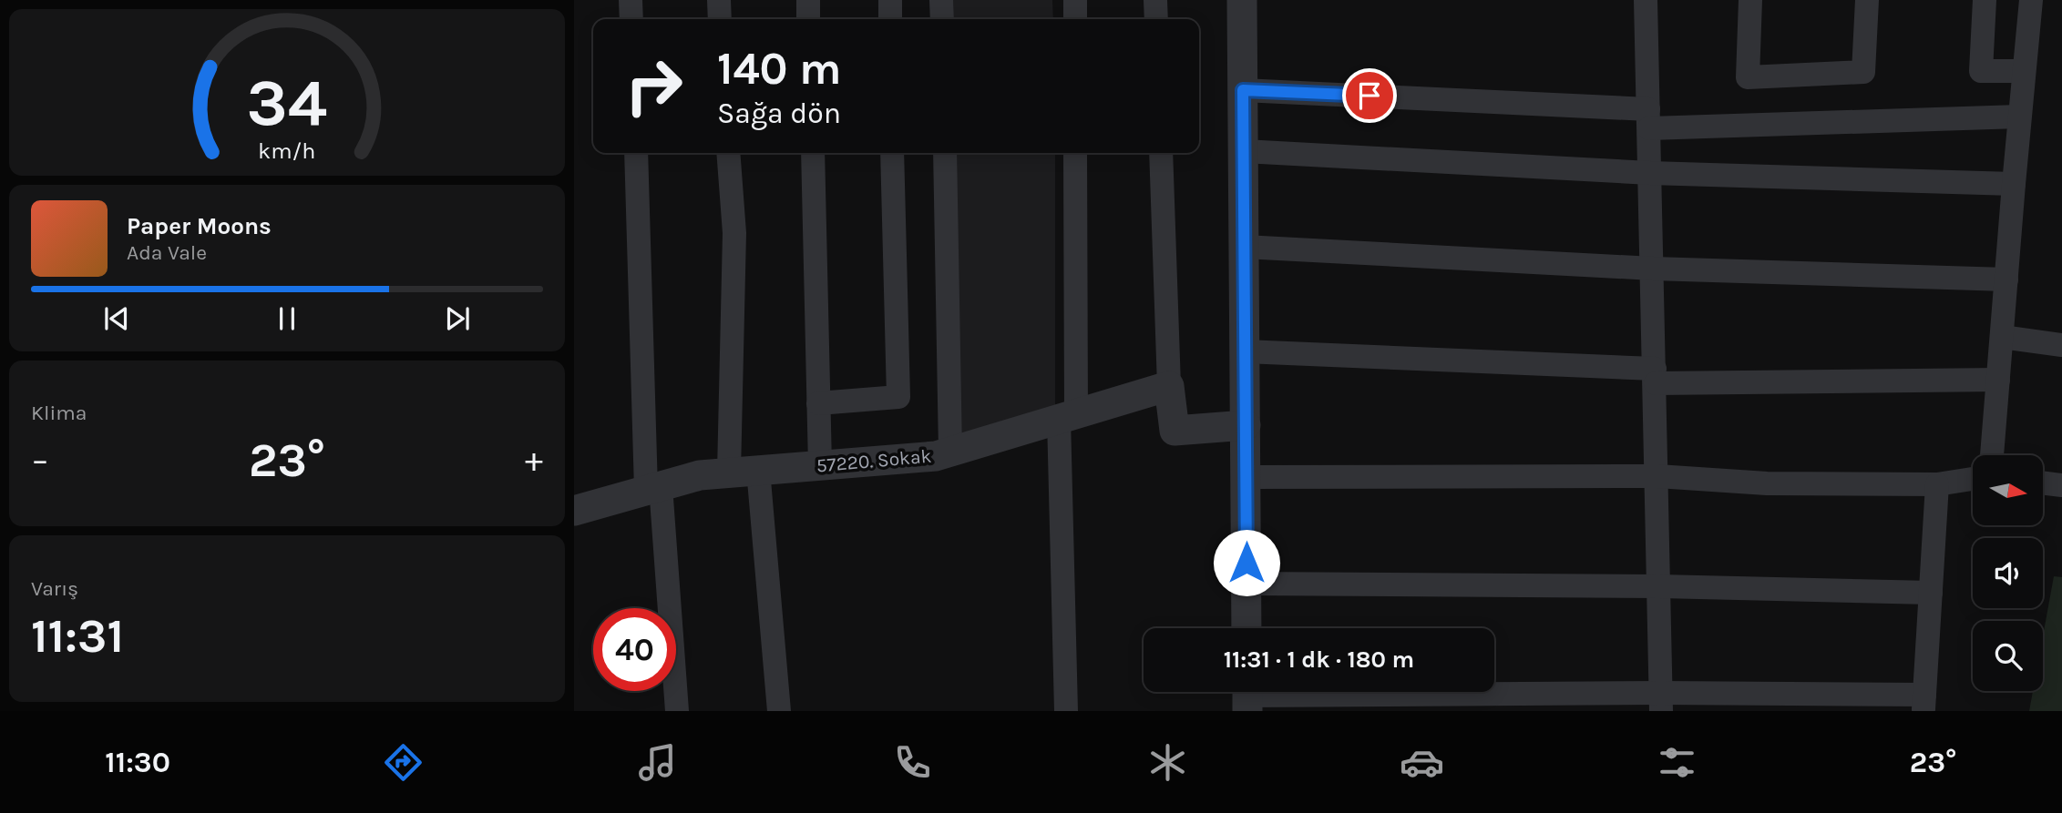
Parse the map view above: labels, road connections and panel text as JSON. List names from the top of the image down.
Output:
{
  "streets": {
    "street": ["57220. Sokak"]
  },
  "north": "right",
  "page": {
    "turn": ["140 m", "Sağa dön"],
    "song": ["Paper Moons", "Ada Vale"],
    "tile": [
      "Klima",
      ["Varış", "11:31"]
    ],
    "heat": ["−", "23°", "+"],
    "limit": "40",
    "trip": "11:31 · 1 dk · 180 m",
    "tabs": ["11:30", "23°"],
    "gauge": ["34", "km/h"]
  }
}
